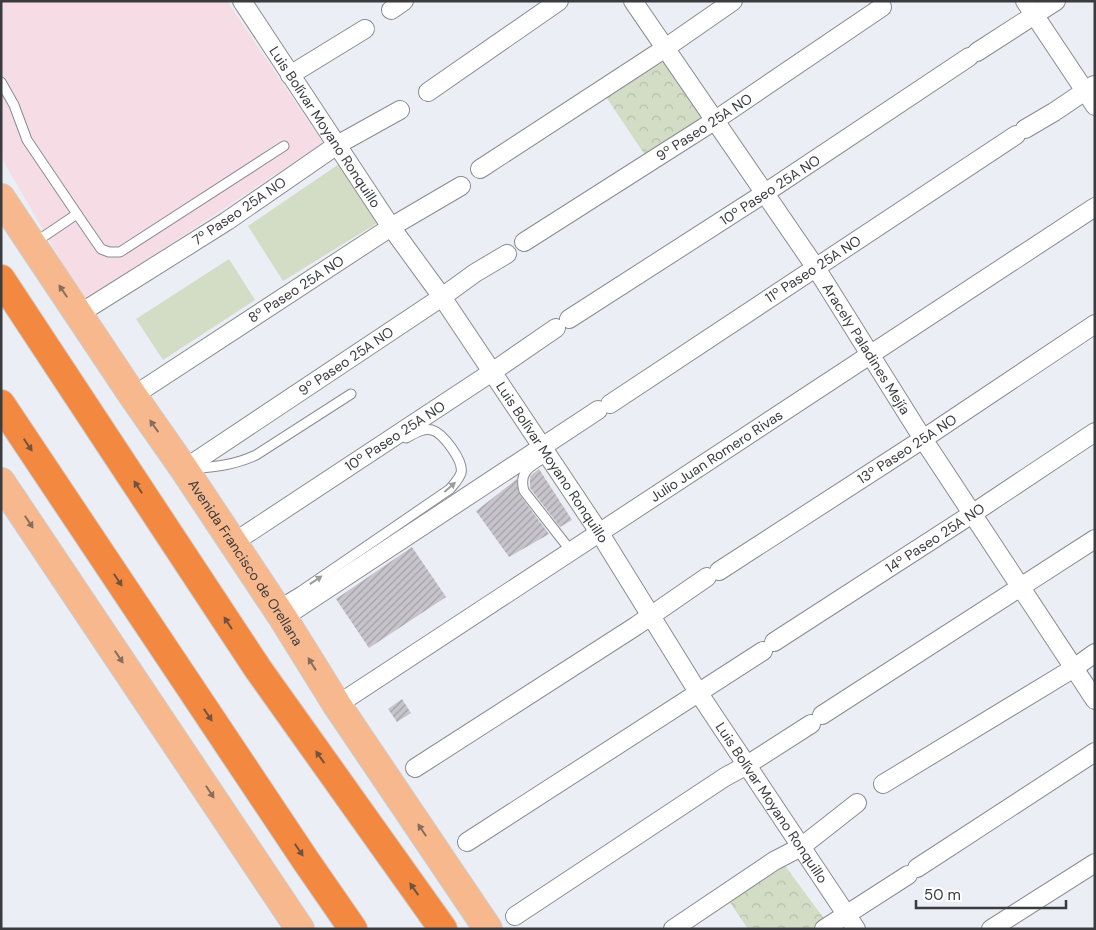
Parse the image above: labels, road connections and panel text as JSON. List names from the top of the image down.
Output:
{
  "streets": {
    "main road": ["Avenida Francisco de Orellana"],
    "street": [
      "Luis Bolívar Moyano Ronquillo",
      "9º Paseo 25A NO",
      "10º Paseo 25A NO",
      "7º Paseo 25A NO",
      "11º Paseo 25A NO",
      "8º Paseo 25A NO",
      "Aracely Paladines Mejía",
      "13º Paseo 25A NO",
      "Julio Juan Romero Rivas",
      "14º Paseo 25A NO"
    ]
  },
  "crossings": [
    ["Luis Bolívar Moyano Ronquillo", "9º Paseo 25A NO"],
    ["Luis Bolívar Moyano Ronquillo", "10º Paseo 25A NO"],
    ["Luis Bolívar Moyano Ronquillo", "7º Paseo 25A NO"],
    ["Luis Bolívar Moyano Ronquillo", "11º Paseo 25A NO"],
    ["Luis Bolívar Moyano Ronquillo", "8º Paseo 25A NO"],
    ["Luis Bolívar Moyano Ronquillo", "13º Paseo 25A NO"],
    ["Luis Bolívar Moyano Ronquillo", "Julio Juan Romero Rivas"],
    ["Luis Bolívar Moyano Ronquillo", "14º Paseo 25A NO"],
    ["9º Paseo 25A NO", "Aracely Paladines Mejía"],
    ["9º Paseo 25A NO", "Avenida Francisco de Orellana"],
    ["10º Paseo 25A NO", "Aracely Paladines Mejía"],
    ["10º Paseo 25A NO", "Avenida Francisco de Orellana"],
    ["7º Paseo 25A NO", "Avenida Francisco de Orellana"],
    ["11º Paseo 25A NO", "Aracely Paladines Mejía"],
    ["11º Paseo 25A NO", "Avenida Francisco de Orellana"],
    ["8º Paseo 25A NO", "Avenida Francisco de Orellana"],
    ["Aracely Paladines Mejía", "13º Paseo 25A NO"],
    ["Aracely Paladines Mejía", "Julio Juan Romero Rivas"],
    ["Aracely Paladines Mejía", "14º Paseo 25A NO"],
    ["Julio Juan Romero Rivas", "Avenida Francisco de Orellana"]
  ],
  "scale_bar": "50 m"
}
